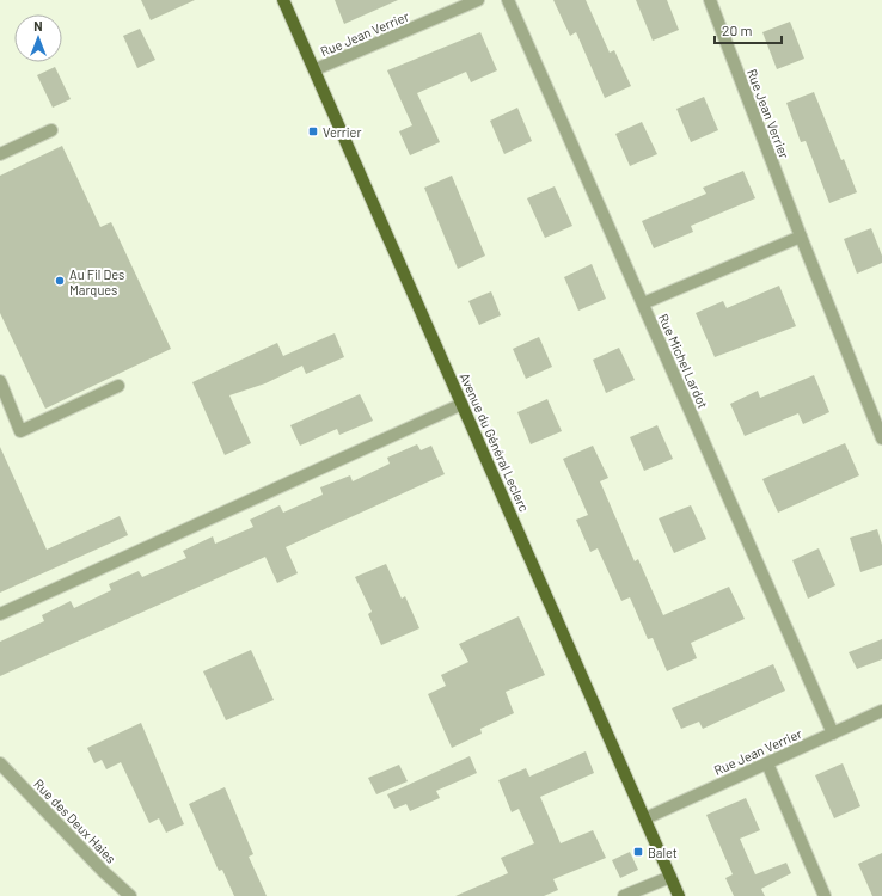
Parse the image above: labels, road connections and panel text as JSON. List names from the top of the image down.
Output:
{
  "streets": {
    "main road": ["Avenue du Général Leclerc"],
    "street": ["Rue Jean Verrier", "Rue Michel Lardot", "Rue des Deux Haies"]
  },
  "crossings": [
    ["Rue Jean Verrier", "Rue Michel Lardot"],
    ["Rue Jean Verrier", "Avenue du Général Leclerc"]
  ],
  "places": {
    "transit": ["Verrier", "Balet"],
    "other": ["Au Fil Des Marques"]
  },
  "scale_bar": "20 m",
  "north": "top"
}
